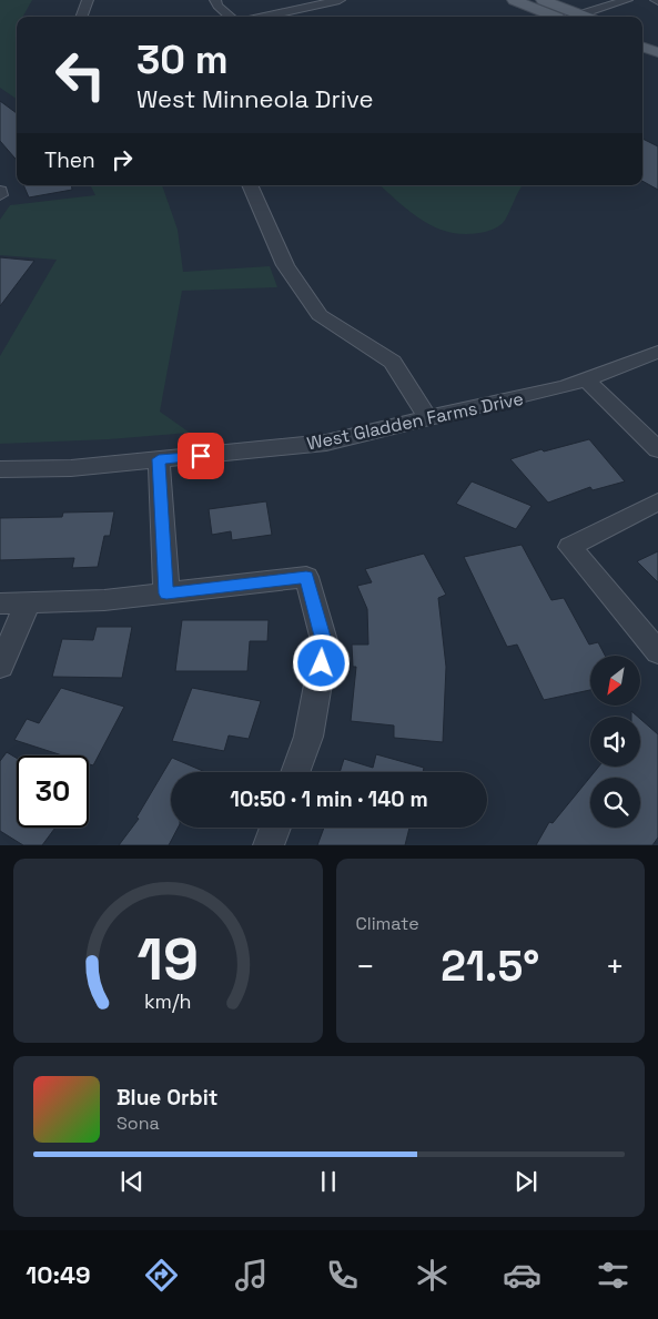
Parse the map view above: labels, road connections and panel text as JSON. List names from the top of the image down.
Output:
{
  "streets": {
    "street": ["West Gladden Farms Drive"]
  },
  "north": "bottom left",
  "page": {
    "turn": ["30 m", "West Minneola Drive"],
    "then": "Then",
    "limit": "30",
    "trip": "10:50 · 1 min · 140 m",
    "tile": "Climate",
    "heat": ["−", "21.5°", "+"],
    "song": ["Blue Orbit", "Sona"],
    "tabs": "10:49",
    "gauge": ["19", "km/h"]
  }
}
